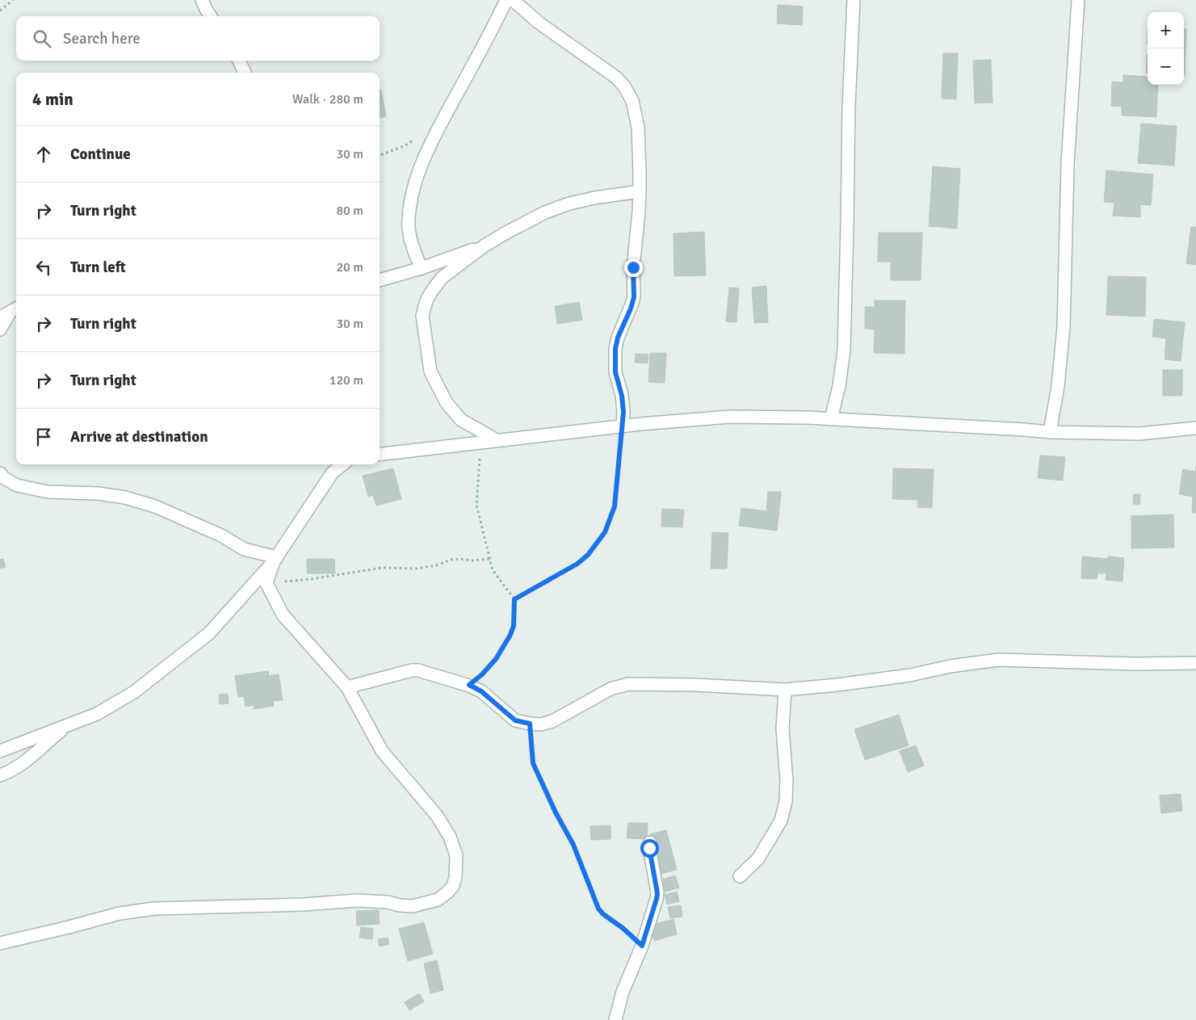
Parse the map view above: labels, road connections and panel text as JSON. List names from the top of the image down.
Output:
{
  "page": {
    "map_buttons": ["+", "−"],
    "search": "Search here",
    "heading": ["4 min", "Walk · 280 m"],
    "list": [
      ["Continue", "30 m"],
      ["Turn right", "80 m"],
      ["Turn left", "20 m"],
      ["Turn right", "30 m"],
      ["Turn right", "120 m"],
      "Arrive at destination"
    ]
  }
}
